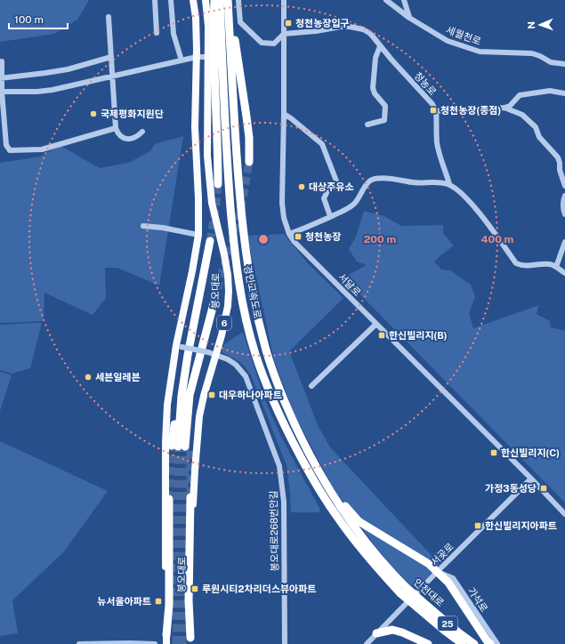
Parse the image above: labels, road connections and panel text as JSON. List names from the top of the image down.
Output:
{
  "streets": {
    "highway": [
      "봉오대로",
      "경인고속도로",
      "인천대로",
      "25"
    ],
    "main road": ["6"],
    "street": [
      "세월천로",
      "청농로",
      "서달로",
      "봉오대로268번안길",
      "서곶로",
      "가석로"
    ]
  },
  "crossings": [
    ["청농로", "서달로"],
    ["서달로", "서곶로"],
    ["봉오대로", "봉오대로268번안길"],
    ["경인고속도로", "인천대로"],
    ["서곶로", "가석로"]
  ],
  "places": {
    "transit": [
      "청천농장입구",
      "청천농장(종점)",
      "청천농장",
      "한신빌리지(B)",
      "대우하나아파트",
      "한신빌리지(C)",
      "가정3동성당",
      "한신빌리지아파트",
      "루원시티2차리더스뷰아파트",
      "뉴서울아파트"
    ],
    "other": ["국제평화지원단", "대상주유소", "세븐일레븐"]
  },
  "scale_bar": "100 m",
  "north": "left",
  "rings": ["200 m", "400 m"]
}
